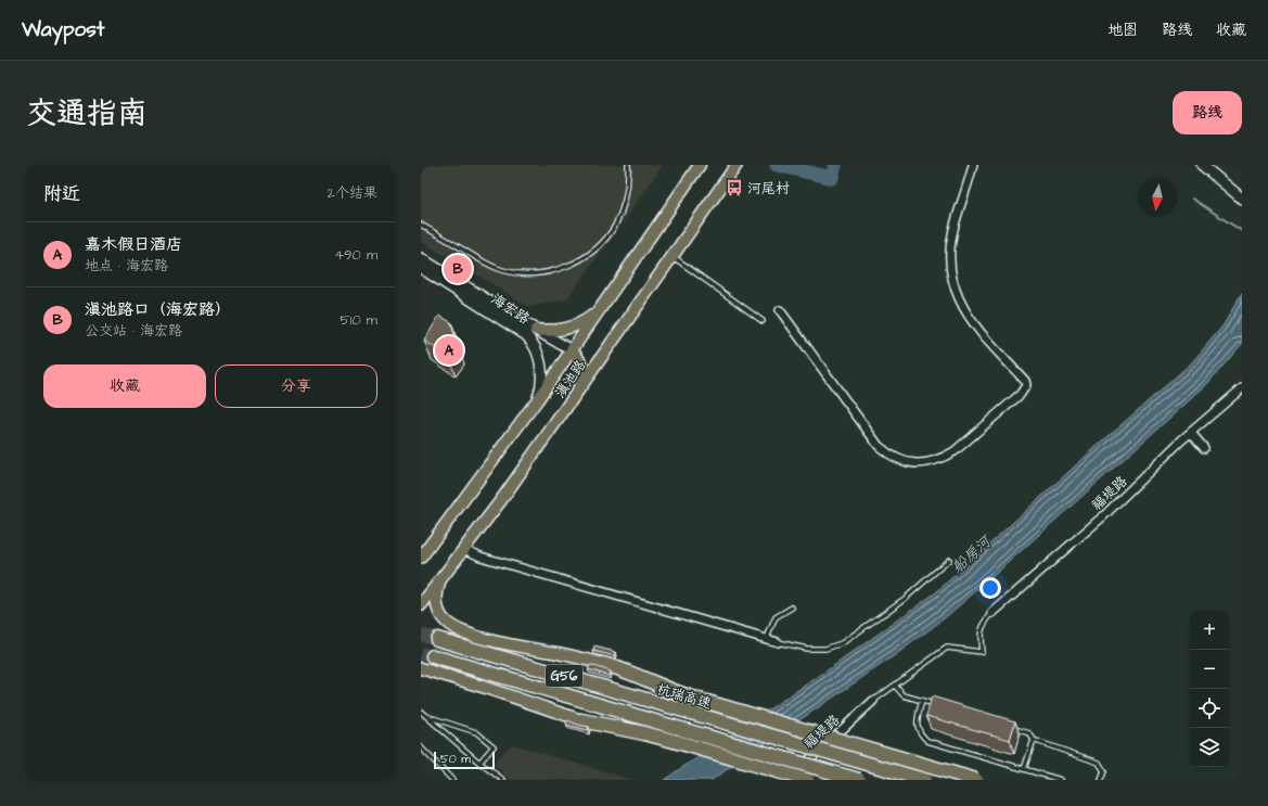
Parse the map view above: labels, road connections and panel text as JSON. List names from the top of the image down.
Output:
{
  "streets": {
    "highway": ["G56", "杭瑞高速"],
    "main road": ["海宏路", "滇池路"],
    "street": ["福堤路"]
  },
  "crossings": [
    ["海宏路", "滇池路"]
  ],
  "water": ["船房河"],
  "places": {
    "bus stop": ["河尾村"]
  },
  "scale_bar": "50 m",
  "north": "bottom",
  "page": {
    "header": "Waypost",
    "nav": ["地图", "路线", "收藏"],
    "title": "交通指南",
    "buttons": [
      "路线",
      ["收藏", "分享"]
    ],
    "heading": ["附近", "2个结果"],
    "list": [
      {
        "mark": "A",
        "name": "嘉木假日酒店",
        "note": "地点 · 海宏路",
        "value": "490 m"
      },
      {
        "mark": "B",
        "name": "滇池路口（海宏路）",
        "note": "公交站 · 海宏路",
        "value": "510 m"
      }
    ],
    "pins": ["B", "A"],
    "map_buttons": ["+", "−"],
    "scale": "50 m"
  }
}
